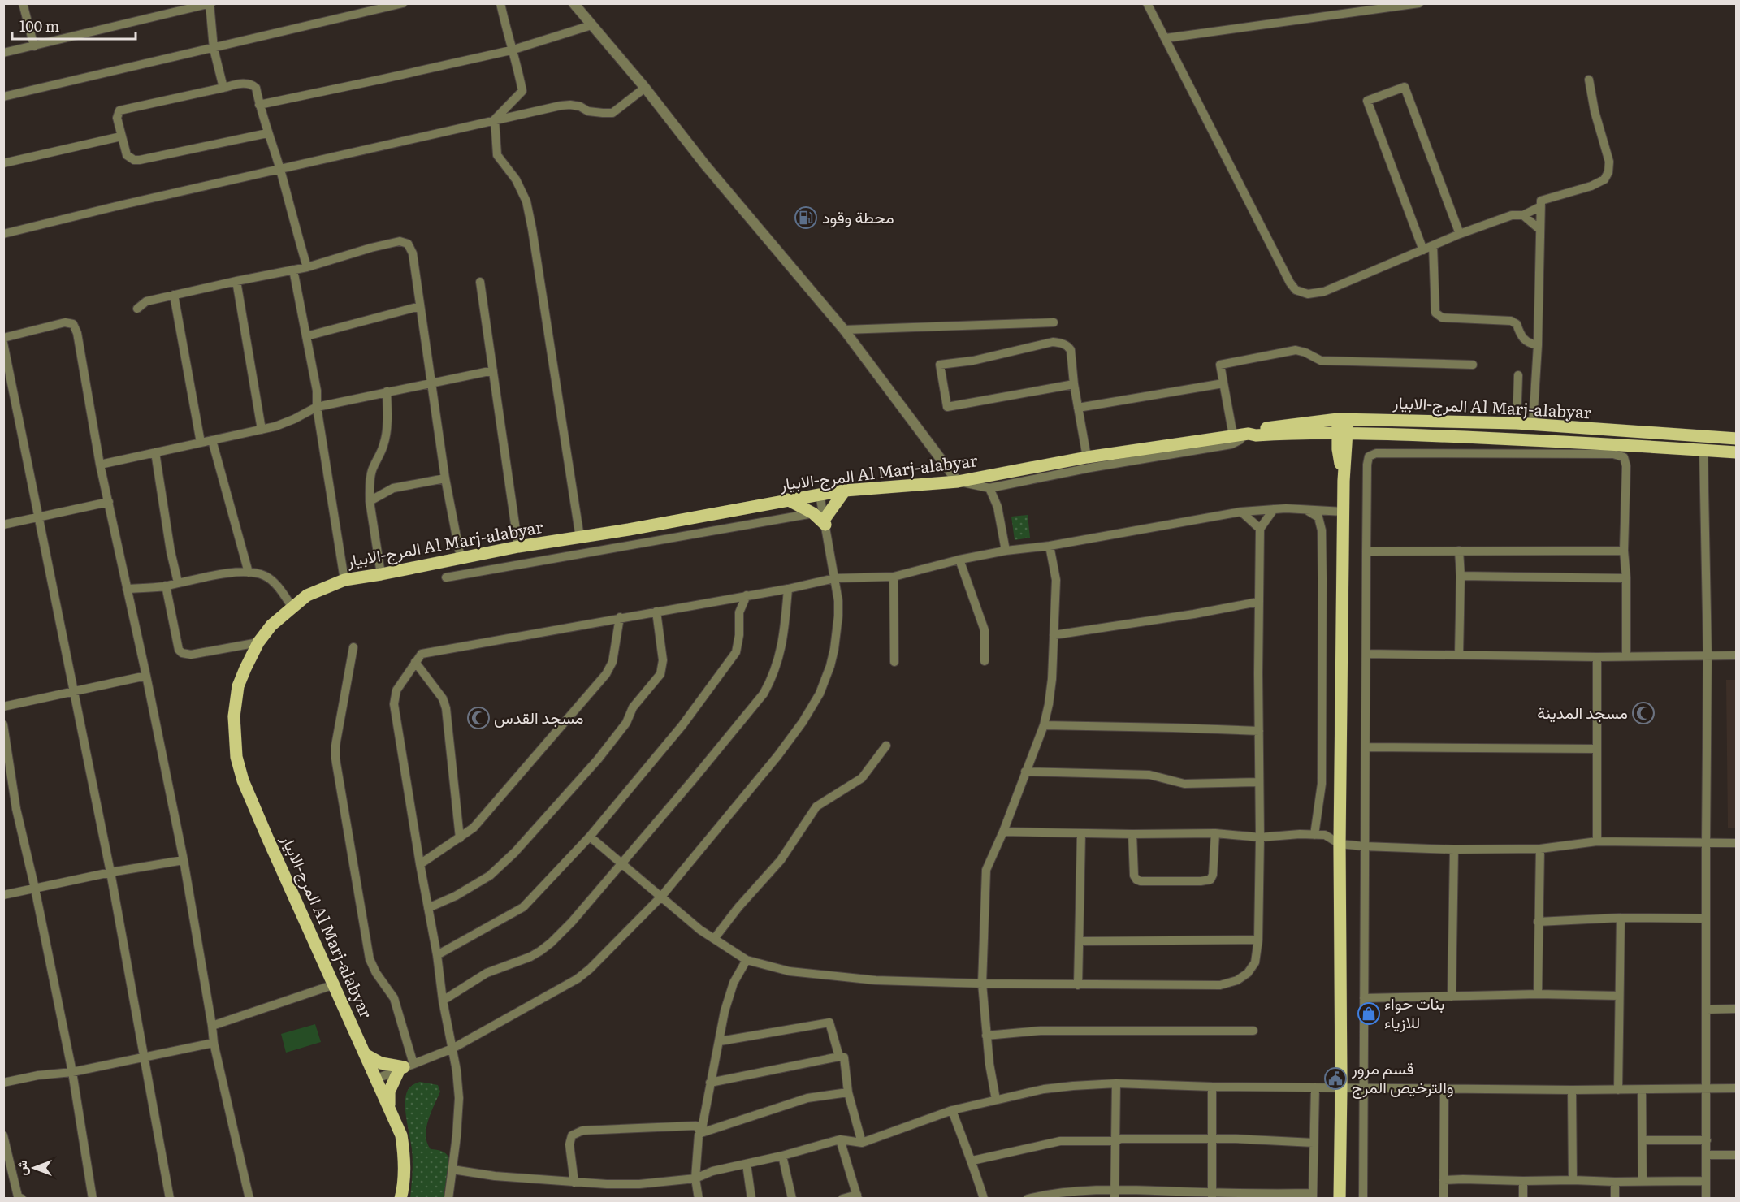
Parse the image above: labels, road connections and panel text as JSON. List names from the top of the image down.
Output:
{
  "streets": {
    "main road": ["المرج-الابيار Al Marj-alabyar"]
  },
  "places": {
    "fuel station": ["محطة وقود"],
    "mosque": ["مسجد المدينة", "مسجد القدس"],
    "shop": ["بنات حواء للازياء"],
    "public building": ["قسم مرور والترخيص المرج"]
  },
  "scale_bar": "100 m",
  "north": "left"
}
